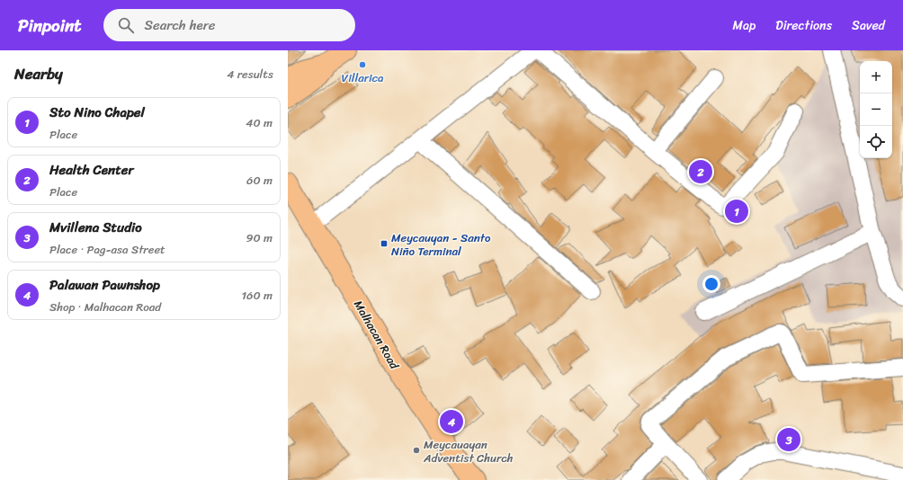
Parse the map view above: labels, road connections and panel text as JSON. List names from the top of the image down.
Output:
{
  "streets": {
    "main road": ["Malhacan Road"]
  },
  "places": {
    "other": ["Villarica", "Meycauayan Adventist Church"],
    "transit": ["Meycauyan - Santo Niño Terminal"]
  },
  "page": {
    "header": "Pinpoint",
    "search": "Search here",
    "nav": ["Map", "Directions", "Saved"],
    "heading": ["Nearby", "4 results"],
    "map_buttons": ["+", "−"],
    "list": [
      {
        "mark": "1",
        "name": "Sto Nino Chapel",
        "note": "Place",
        "value": "40 m"
      },
      {
        "mark": "2",
        "name": "Health Center",
        "note": "Place",
        "value": "60 m"
      },
      {
        "mark": "3",
        "name": "Mvillena Studio",
        "note": "Place · Pag-asa Street",
        "value": "90 m"
      },
      {
        "mark": "4",
        "name": "Palawan Pawnshop",
        "note": "Shop · Malhacan Road",
        "value": "160 m"
      }
    ],
    "pins": [
      "2",
      "1",
      "4",
      "3"
    ]
  }
}
